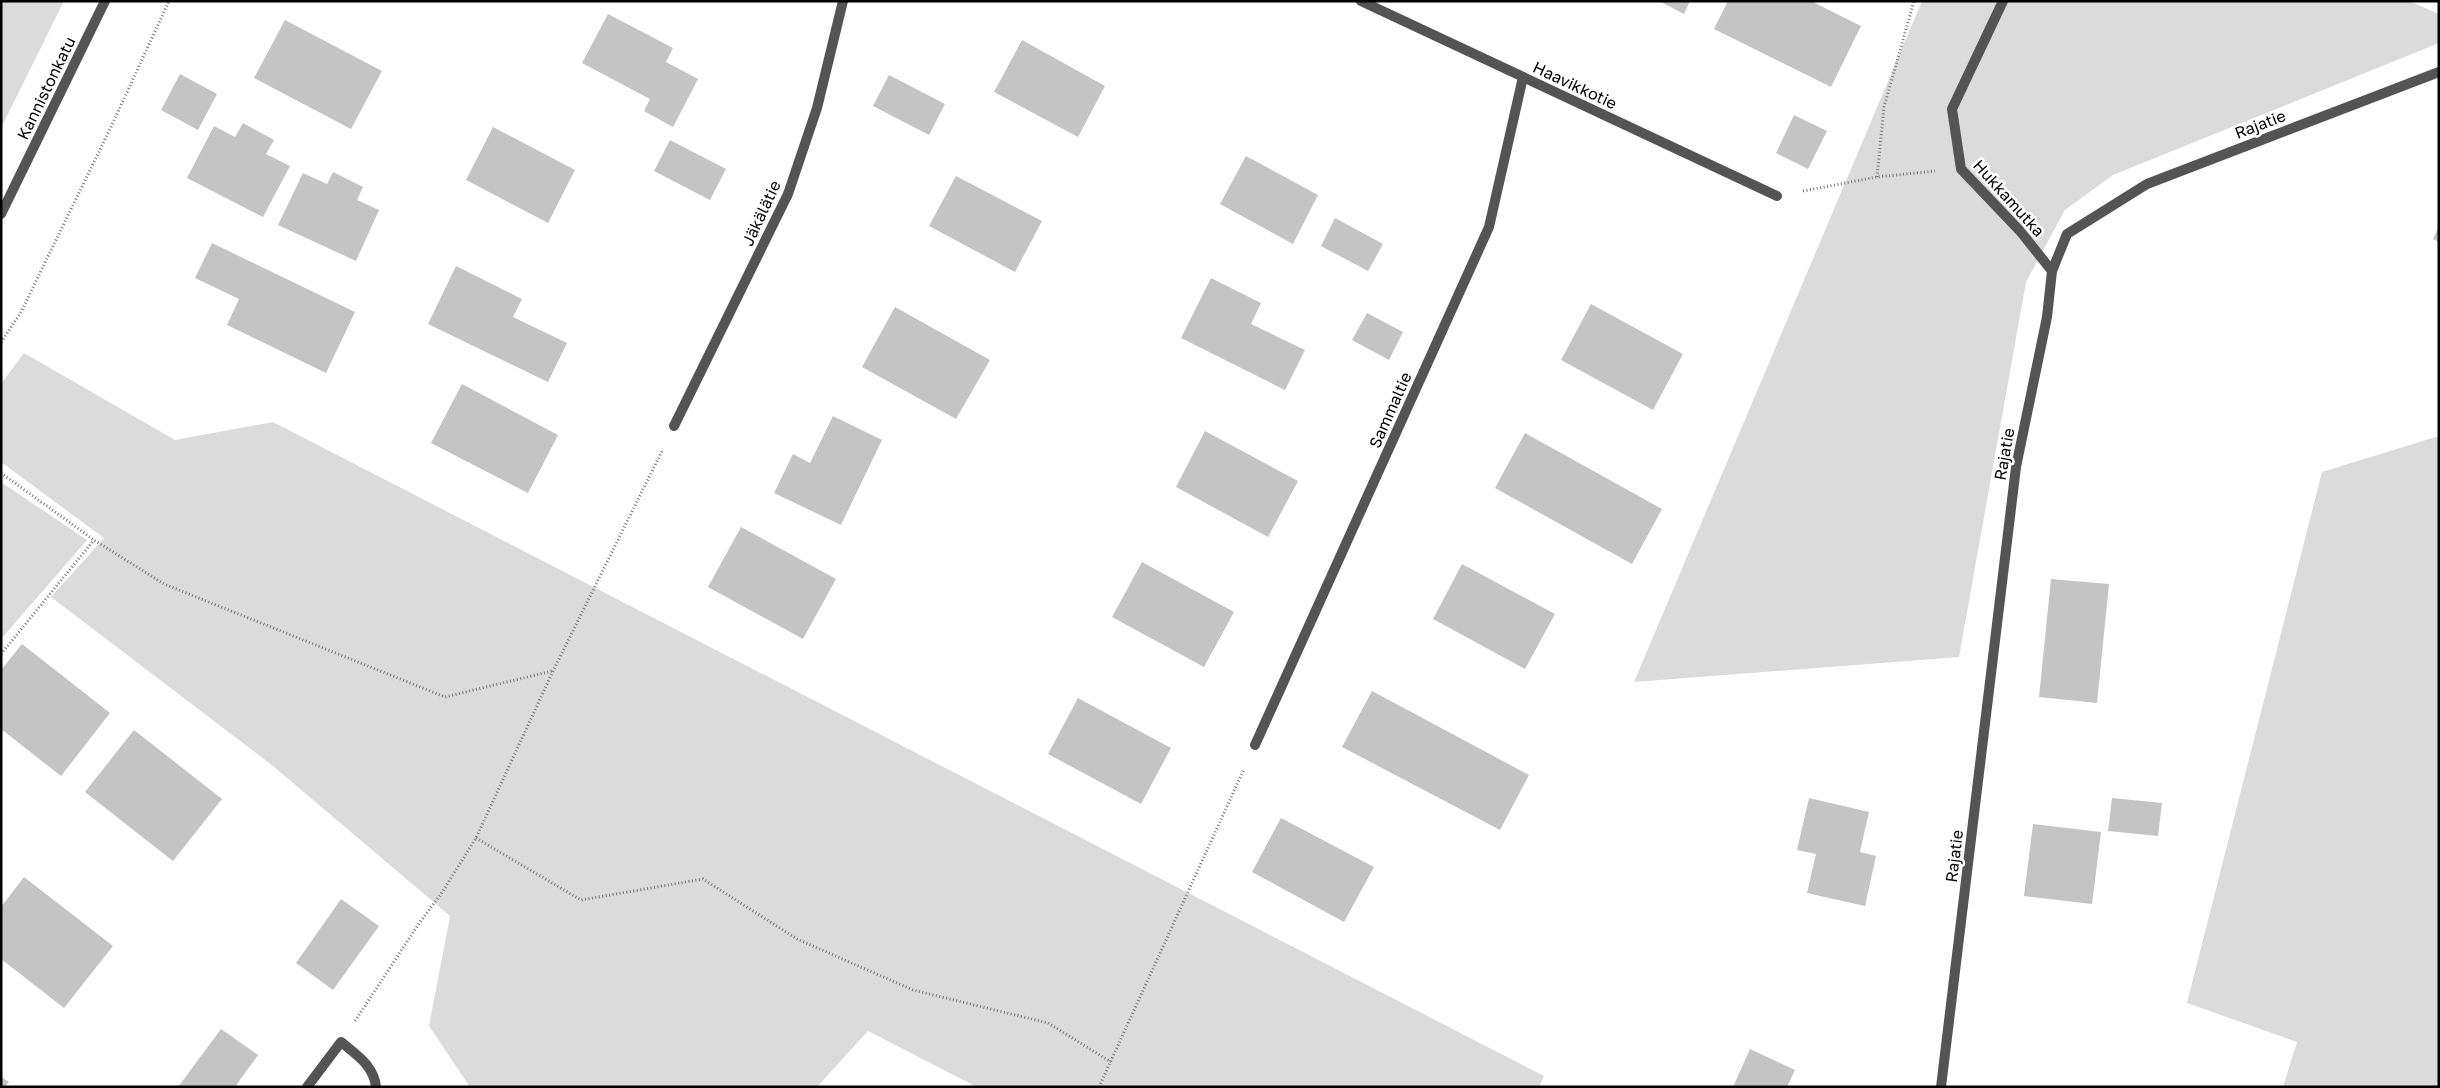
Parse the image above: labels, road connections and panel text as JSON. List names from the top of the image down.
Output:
{
  "streets": {
    "street": [
      "Haavikkotie",
      "Kannistonkatu",
      "Rajatie",
      "Hukkamutka",
      "Jäkälätie",
      "Sammaltie"
    ]
  },
  "crossings": [
    ["Haavikkotie", "Sammaltie"],
    ["Rajatie", "Hukkamutka"]
  ]
}
